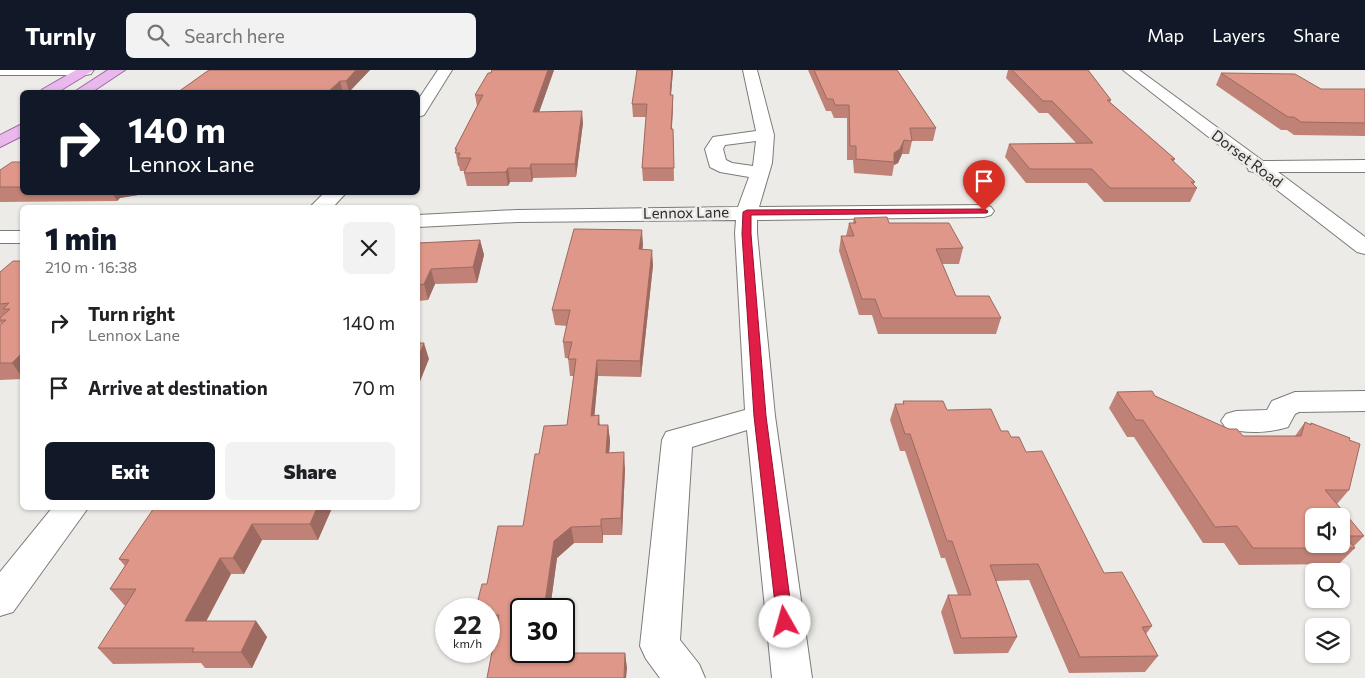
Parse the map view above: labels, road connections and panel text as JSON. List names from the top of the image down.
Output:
{
  "streets": {
    "street": ["Dorset Road", "Lennox Lane"]
  },
  "page": {
    "header": "Turnly",
    "search": "Search here",
    "nav": ["Map", "Layers", "Share"],
    "turn": ["140 m", "Lennox Lane"],
    "heading": ["1 min", "210 m · 16:38"],
    "list": [
      {
        "name": "Turn right",
        "note": "Lennox Lane",
        "value": "140 m"
      },
      {
        "name": "Arrive at destination",
        "value": "70 m"
      }
    ],
    "buttons": ["Exit", "Share"],
    "speed": "22 km/h",
    "limit": "30"
  }
}
